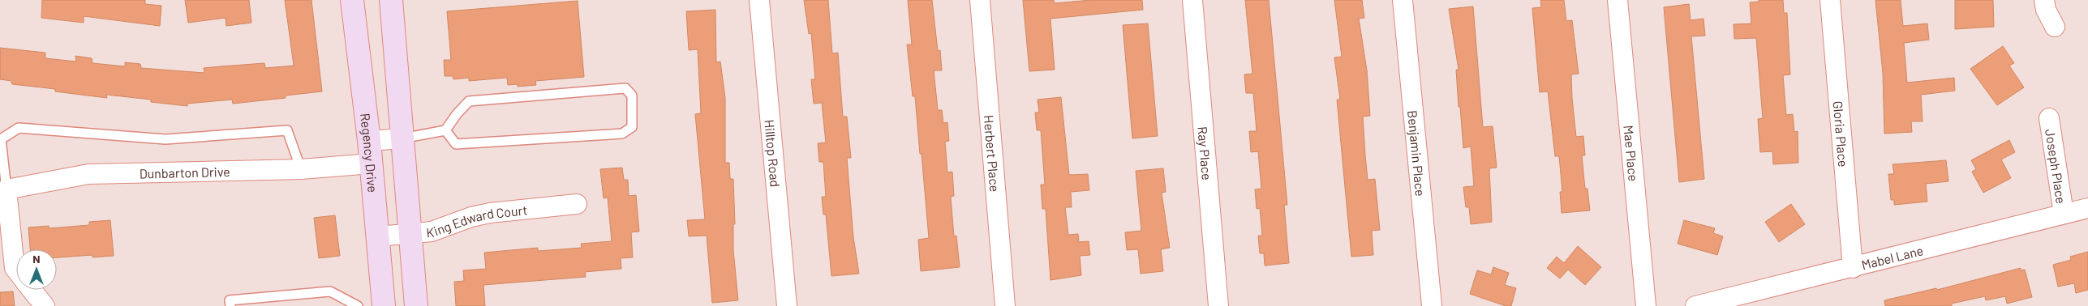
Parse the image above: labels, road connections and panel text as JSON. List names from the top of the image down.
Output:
{
  "streets": {
    "street": [
      "Gloria Place",
      "Regency Drive",
      "Hilltop Road",
      "Herbert Place",
      "Ray Place",
      "Benjamin Place",
      "Mae Place",
      "Joseph Place",
      "Dunbarton Drive",
      "King Edward Court",
      "Mabel Lane"
    ]
  },
  "crossings": [
    ["Gloria Place", "Mabel Lane"],
    ["Regency Drive", "Dunbarton Drive"],
    ["Regency Drive", "King Edward Court"],
    ["Joseph Place", "Mabel Lane"]
  ],
  "north": "top"
}
